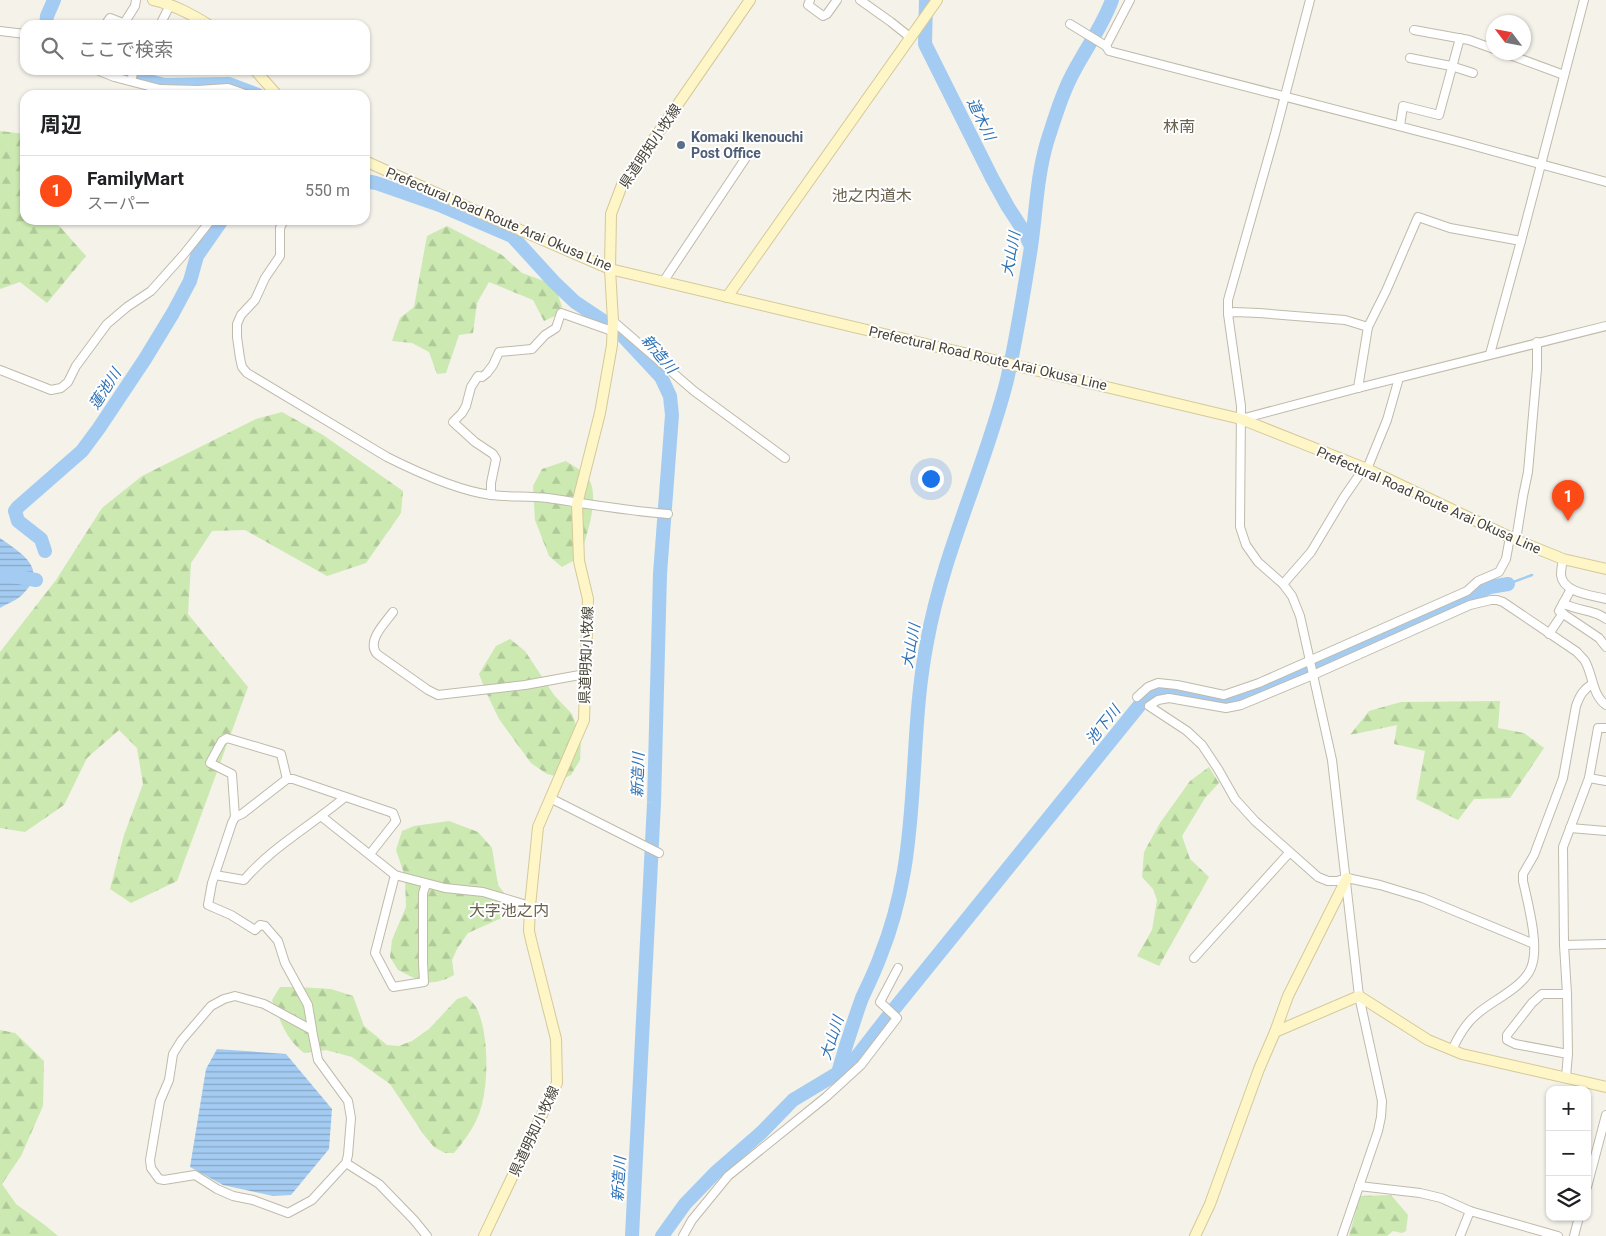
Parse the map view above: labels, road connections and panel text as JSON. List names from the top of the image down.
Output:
{
  "streets": {
    "main road": ["県道明知小牧線", "Prefectural Road Route Arai Okusa Line"]
  },
  "crossings": [
    ["県道明知小牧線", "Prefectural Road Route Arai Okusa Line"]
  ],
  "districts": ["林南", "池之内道木", "大字池之内"],
  "water": [
    "道木川",
    "大山川",
    "新造川",
    "蓮池川",
    "池下川"
  ],
  "places": ["Komaki Ikenouchi Post Office"],
  "north": "top left",
  "page": {
    "search": "ここで検索",
    "heading": "周辺",
    "list": [
      {
        "mark": "1",
        "name": "FamilyMart",
        "note": "スーパー",
        "value": "550 m"
      }
    ],
    "pins": "1",
    "map_buttons": ["+", "−"]
  }
}
